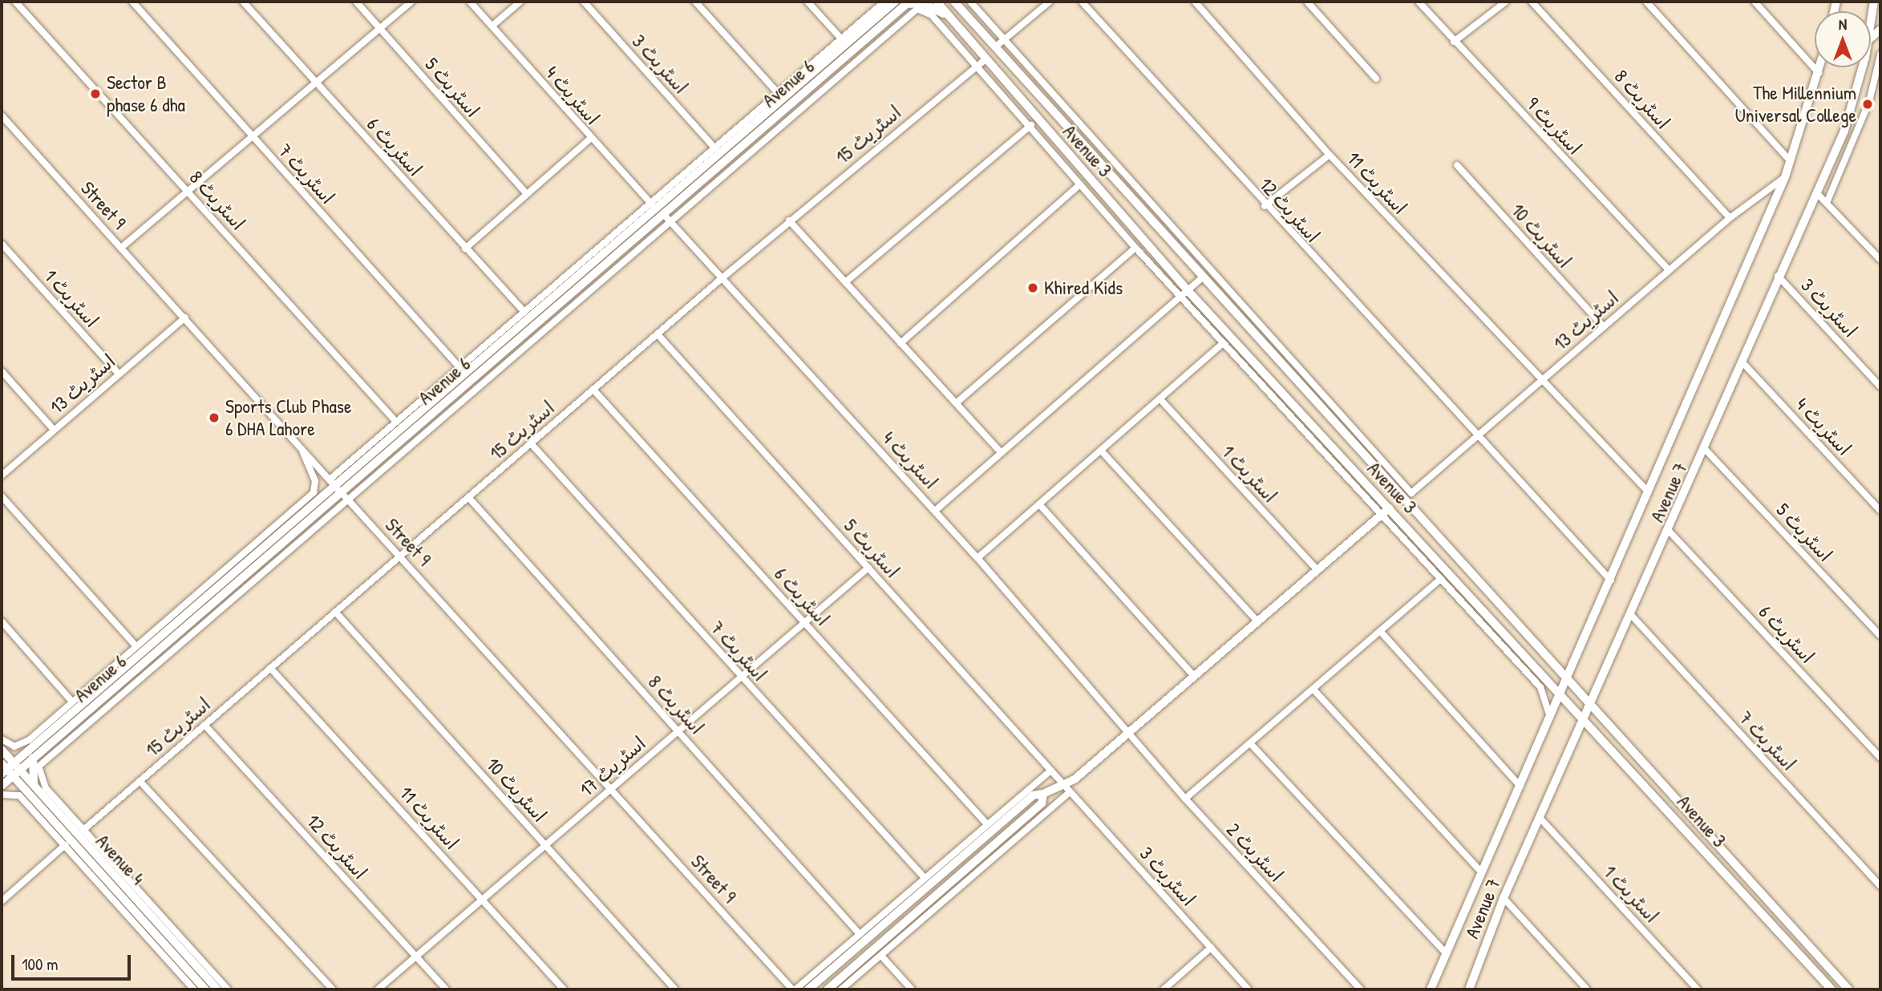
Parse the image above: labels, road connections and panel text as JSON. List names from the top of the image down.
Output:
{
  "streets": {
    "main road": [
      "Avenue 6",
      "Avenue 3",
      "Avenue 7",
      "Avenue 4"
    ],
    "street": [
      "اسٹریٹ 3",
      "اسٹریٹ 5",
      "اسٹریٹ 4",
      "اسٹریٹ 8",
      "اسٹریٹ 9",
      "اسٹریٹ 15",
      "اسٹریٹ 6",
      "اسٹریٹ 7",
      "اسٹریٹ 11",
      "Street 9",
      "اسٹریٹ 12",
      "اسٹریٹ 10",
      "اسٹریٹ 1",
      "اسٹریٹ 13",
      "اسٹریٹ 17",
      "اسٹریٹ 2"
    ]
  },
  "crossings": [
    ["اسٹریٹ 3", "اسٹریٹ 5"],
    ["اسٹریٹ 3", "Avenue 7"],
    ["Avenue 6", "اسٹریٹ 4"],
    ["Avenue 6", "Street 9"],
    ["Avenue 6", "Avenue 4"],
    ["اسٹریٹ 5", "اسٹریٹ 15"],
    ["اسٹریٹ 5", "Avenue 7"],
    ["اسٹریٹ 5", "اسٹریٹ 17"],
    ["اسٹریٹ 4", "اسٹریٹ 15"],
    ["اسٹریٹ 4", "Avenue 7"],
    ["اسٹریٹ 4", "اسٹریٹ 2"],
    ["اسٹریٹ 8", "اسٹریٹ 15"],
    ["اسٹریٹ 8", "اسٹریٹ 13"],
    ["اسٹریٹ 8", "اسٹریٹ 17"],
    ["اسٹریٹ 9", "اسٹریٹ 13"],
    ["اسٹریٹ 15", "اسٹریٹ 6"],
    ["اسٹریٹ 15", "Avenue 3"],
    ["اسٹریٹ 15", "اسٹریٹ 7"],
    ["اسٹریٹ 15", "اسٹریٹ 11"],
    ["اسٹریٹ 15", "Street 9"],
    ["اسٹریٹ 15", "اسٹریٹ 12"],
    ["اسٹریٹ 15", "اسٹریٹ 10"],
    ["اسٹریٹ 6", "Avenue 7"],
    ["اسٹریٹ 6", "اسٹریٹ 17"],
    ["Avenue 3", "Avenue 7"],
    ["اسٹریٹ 7", "Avenue 7"],
    ["اسٹریٹ 7", "اسٹریٹ 17"],
    ["اسٹریٹ 11", "اسٹریٹ 13"],
    ["اسٹریٹ 11", "Avenue 7"],
    ["اسٹریٹ 11", "اسٹریٹ 17"],
    ["Street 9", "اسٹریٹ 13"],
    ["Street 9", "اسٹریٹ 17"],
    ["اسٹریٹ 12", "اسٹریٹ 13"],
    ["اسٹریٹ 12", "Avenue 7"],
    ["اسٹریٹ 12", "اسٹریٹ 17"],
    ["اسٹریٹ 10", "اسٹریٹ 13"],
    ["اسٹریٹ 10", "اسٹریٹ 17"],
    ["اسٹریٹ 1", "اسٹریٹ 13"],
    ["اسٹریٹ 1", "Avenue 7"],
    ["اسٹریٹ 13", "Avenue 7"]
  ],
  "places": [
    "Sector B phase 6 dha",
    "The Millennium Universal College",
    "Khired Kids",
    "Sports Club Phase 6 DHA Lahore"
  ],
  "scale_bar": "100 m",
  "north": "top"
}
